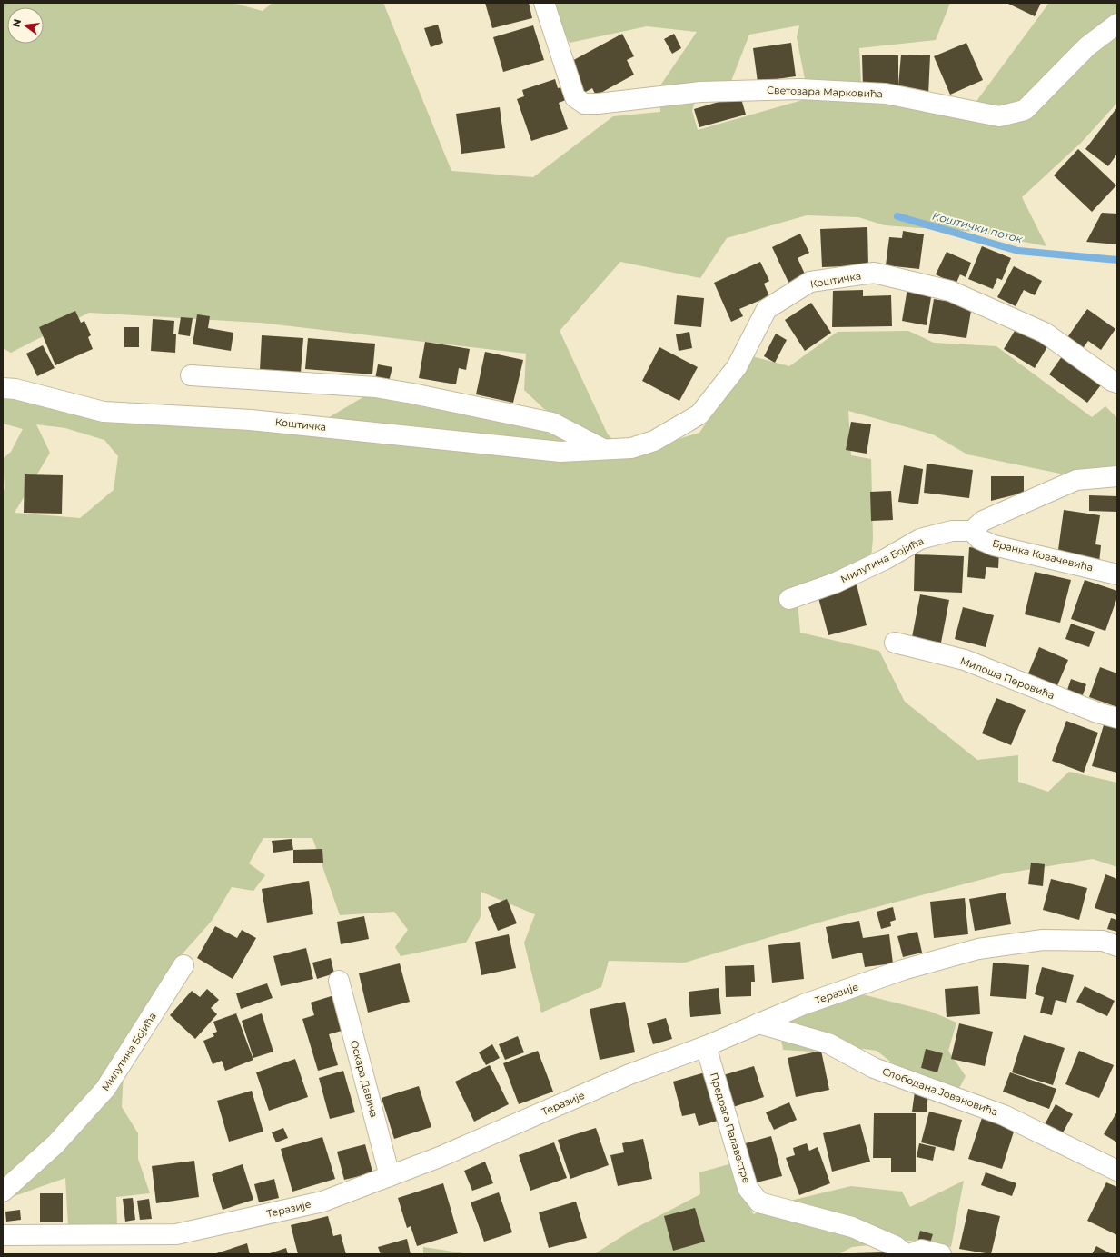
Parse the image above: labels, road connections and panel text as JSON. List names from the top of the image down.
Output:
{
  "streets": {
    "street": [
      "Светозара Марковића",
      "Коштичка",
      "Бранка Ковачевића",
      "Милутина Бојића",
      "Милоша Перовића",
      "Теразије",
      "Оскара Давича",
      "Слободана Јовановића",
      "Предрага Палавестре"
    ]
  },
  "crossings": [
    ["Бранка Ковачевића", "Милутина Бојића"],
    ["Теразије", "Оскара Давича"],
    ["Теразије", "Слободана Јовановића"],
    ["Теразије", "Предрага Палавестре"]
  ],
  "water": ["Коштички поток"],
  "north": "left"
}
